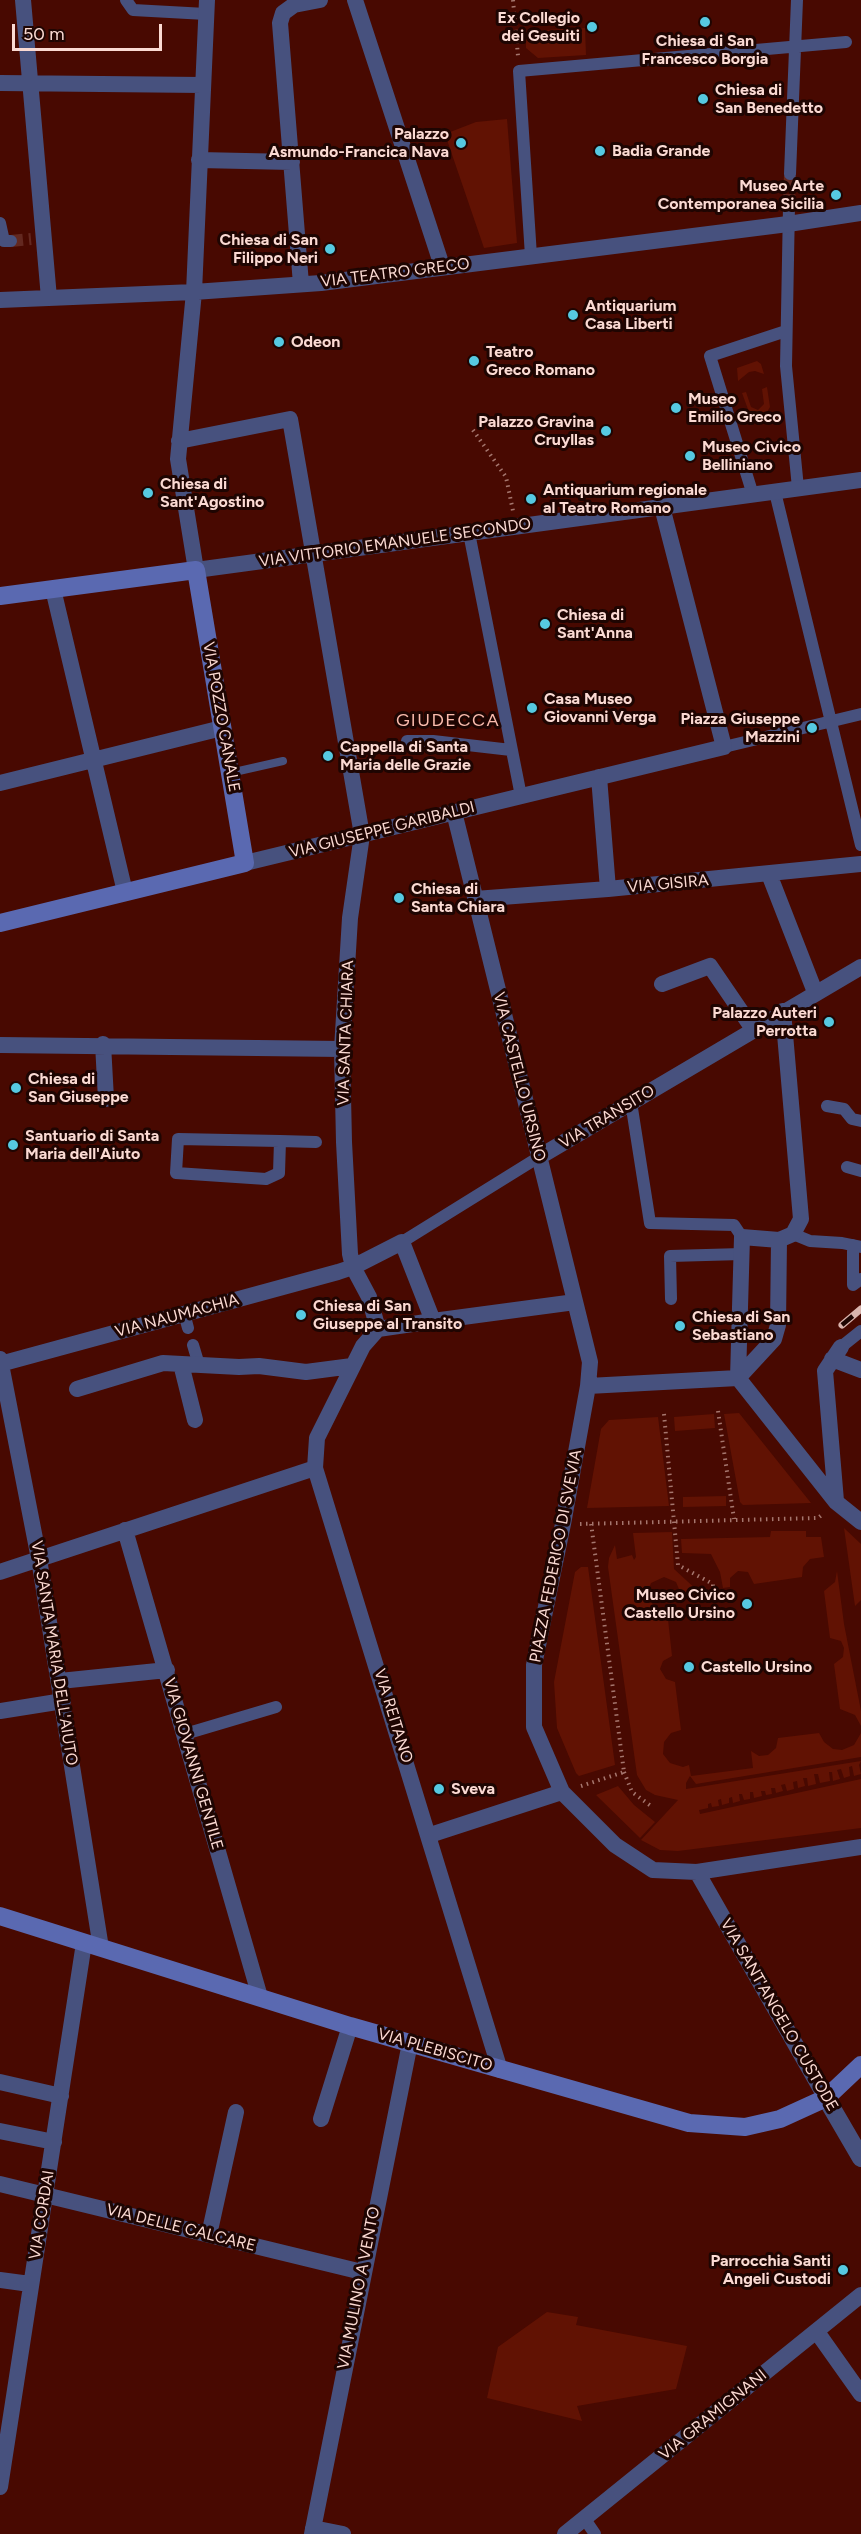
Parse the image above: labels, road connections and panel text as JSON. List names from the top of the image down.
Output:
{
  "streets": {
    "main road": [
      "VIA VITTORIO EMANUELE SECONDO",
      "VIA POZZO CANALE",
      "VIA GIUSEPPE GARIBALDI",
      "VIA PLEBISCITO"
    ],
    "street": [
      "VIA TEATRO GRECO",
      "VIA GISIRA",
      "VIA SANTA CHIARA",
      "VIA CASTELLO URSINO",
      "VIA TRANSITO",
      "VIA NAUMACHIA",
      "PIAZZA FEDERICO DI SVEVIA",
      "VIA SANTA MARIA DELL'AIUTO",
      "VIA REITANO",
      "VIA GIOVANNI GENTILE",
      "VIA SANT'ANGELO CUSTODE",
      "VIA CORDAI",
      "VIA DELLE CALCARE",
      "VIA MULINO A VENTO",
      "VIA GRAMIGNANI"
    ]
  },
  "crossings": [
    ["VIA VITTORIO EMANUELE SECONDO", "VIA POZZO CANALE"],
    ["VIA VITTORIO EMANUELE SECONDO", "VIA SANTA CHIARA"],
    ["VIA POZZO CANALE", "VIA GIUSEPPE GARIBALDI"],
    ["VIA GIUSEPPE GARIBALDI", "VIA SANTA CHIARA"],
    ["VIA GIUSEPPE GARIBALDI", "VIA CASTELLO URSINO"],
    ["VIA GISIRA", "VIA CASTELLO URSINO"],
    ["VIA SANTA CHIARA", "VIA TRANSITO"],
    ["VIA SANTA CHIARA", "VIA NAUMACHIA"],
    ["VIA CASTELLO URSINO", "VIA TRANSITO"],
    ["VIA CASTELLO URSINO", "PIAZZA FEDERICO DI SVEVIA"],
    ["VIA TRANSITO", "VIA NAUMACHIA"],
    ["VIA NAUMACHIA", "VIA SANTA MARIA DELL'AIUTO"],
    ["PIAZZA FEDERICO DI SVEVIA", "VIA SANT'ANGELO CUSTODE"],
    ["VIA SANTA MARIA DELL'AIUTO", "VIA PLEBISCITO"],
    ["VIA SANTA MARIA DELL'AIUTO", "VIA CORDAI"],
    ["VIA REITANO", "VIA PLEBISCITO"],
    ["VIA GIOVANNI GENTILE", "VIA PLEBISCITO"],
    ["VIA SANT'ANGELO CUSTODE", "VIA PLEBISCITO"],
    ["VIA PLEBISCITO", "VIA CORDAI"],
    ["VIA PLEBISCITO", "VIA MULINO A VENTO"],
    ["VIA CORDAI", "VIA DELLE CALCARE"],
    ["VIA DELLE CALCARE", "VIA MULINO A VENTO"]
  ],
  "districts": ["GIUDECCA"],
  "places": [
    "Chiesa di San Francesco Borgia",
    "Ex Collegio dei Gesuiti",
    "Chiesa di San Benedetto",
    "Palazzo Asmundo-Francica Nava",
    "Badia Grande",
    "Museo Arte Contemporanea Sicilia",
    "Chiesa di San Filippo Neri",
    "Antiquarium Casa Liberti",
    "Odeon",
    "Teatro Greco Romano",
    "Museo Emilio Greco",
    "Palazzo Gravina Cruyllas",
    "Museo Civico Belliniano",
    "Chiesa di Sant'Agostino",
    "Antiquarium regionale al Teatro Romano",
    "Chiesa di Sant'Anna",
    "Casa Museo Giovanni Verga",
    "Piazza Giuseppe Mazzini",
    "Cappella di Santa Maria delle Grazie",
    "Chiesa di Santa Chiara",
    "Palazzo Auteri Perrotta",
    "Chiesa di San Giuseppe",
    "Santuario di Santa Maria dell'Aiuto",
    "Chiesa di San Giuseppe al Transito",
    "Chiesa di San Sebastiano",
    "Museo Civico Castello Ursino",
    "Castello Ursino",
    "Sveva",
    "Parrocchia Santi Angeli Custodi"
  ],
  "scale_bar": "50 m"
}
